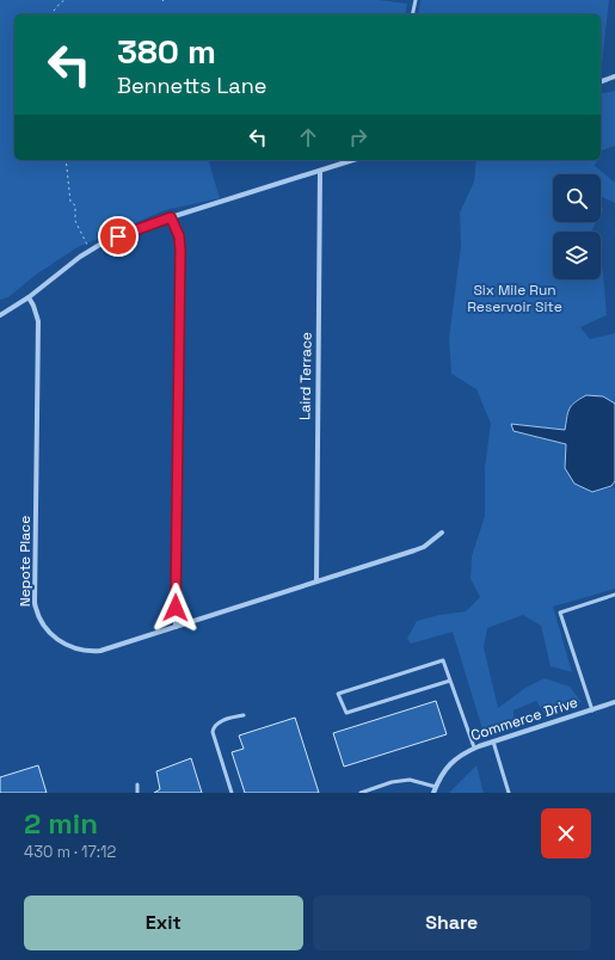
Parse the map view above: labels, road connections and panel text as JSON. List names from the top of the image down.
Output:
{
  "streets": {
    "street": ["Laird Terrace", "Nepote Place", "Commerce Drive"]
  },
  "crossings": [
    ["Laird Terrace", "Nepote Place"]
  ],
  "parks": ["Six Mile Run Reservoir Site"],
  "page": {
    "turn": ["380 m", "Bennetts Lane"],
    "heading": ["2 min", "430 m · 17:12"],
    "buttons": ["Exit", "Share"]
  }
}
